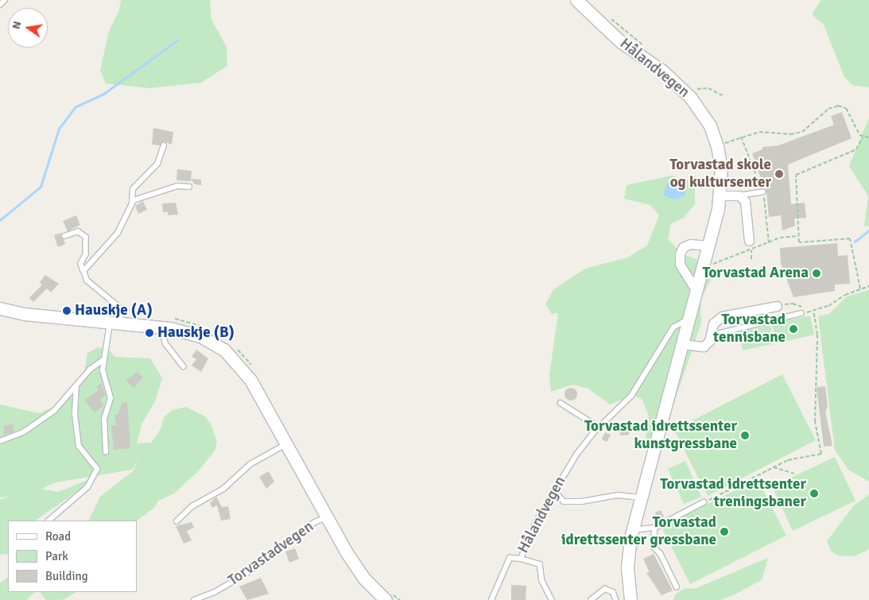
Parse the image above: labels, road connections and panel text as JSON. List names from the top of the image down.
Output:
{
  "streets": {
    "main road": ["Hålandvegen", "Torvastadvegen"]
  },
  "places": [
    "Torvastad skole og kultursenter",
    "Torvastad Arena",
    "Hauskje (A)",
    "Torvastad tennisbane",
    "Hauskje (B)",
    "Torvastad idrettssenter kunstgressbane",
    "Torvastad idrettsenter treningsbaner",
    "Torvastad idrettssenter gressbane"
  ],
  "legend": ["Road", "Park", "Building"],
  "north": "left"
}
